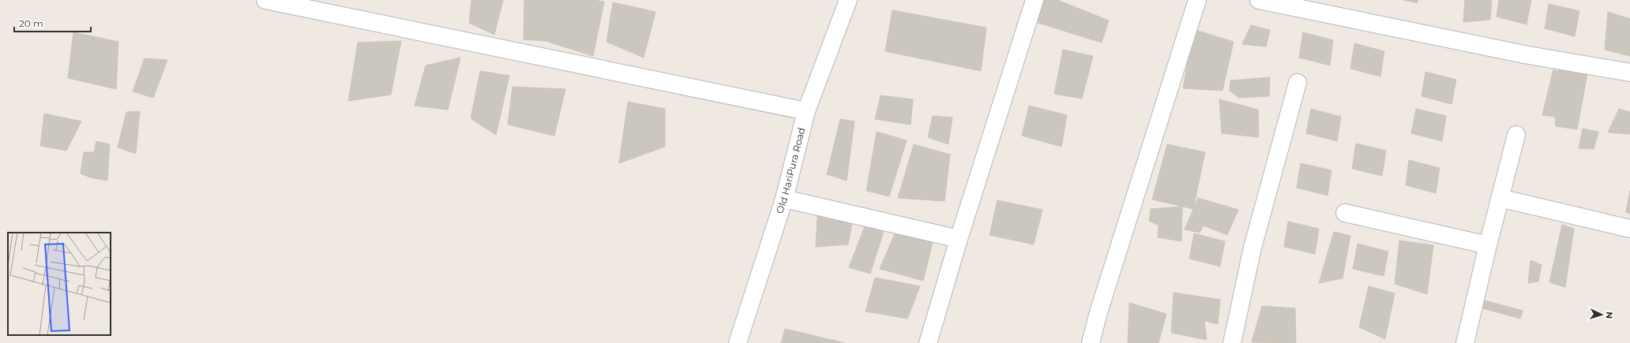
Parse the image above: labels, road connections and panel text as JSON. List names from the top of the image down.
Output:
{
  "streets": {
    "street": ["Old HariPura Road"]
  },
  "scale_bar": "20 m",
  "north": "right"
}
